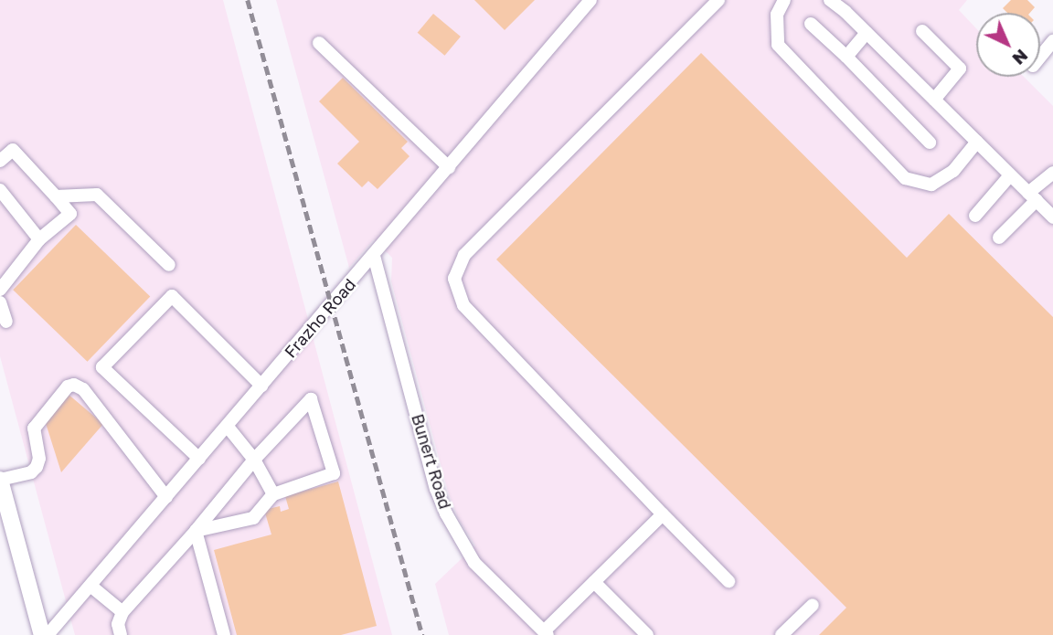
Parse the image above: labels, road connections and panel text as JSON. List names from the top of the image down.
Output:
{
  "streets": {
    "street": ["Frazho Road", "Bunert Road"]
  },
  "crossings": [
    ["Frazho Road", "Bunert Road"]
  ],
  "north": "bottom right"
}
